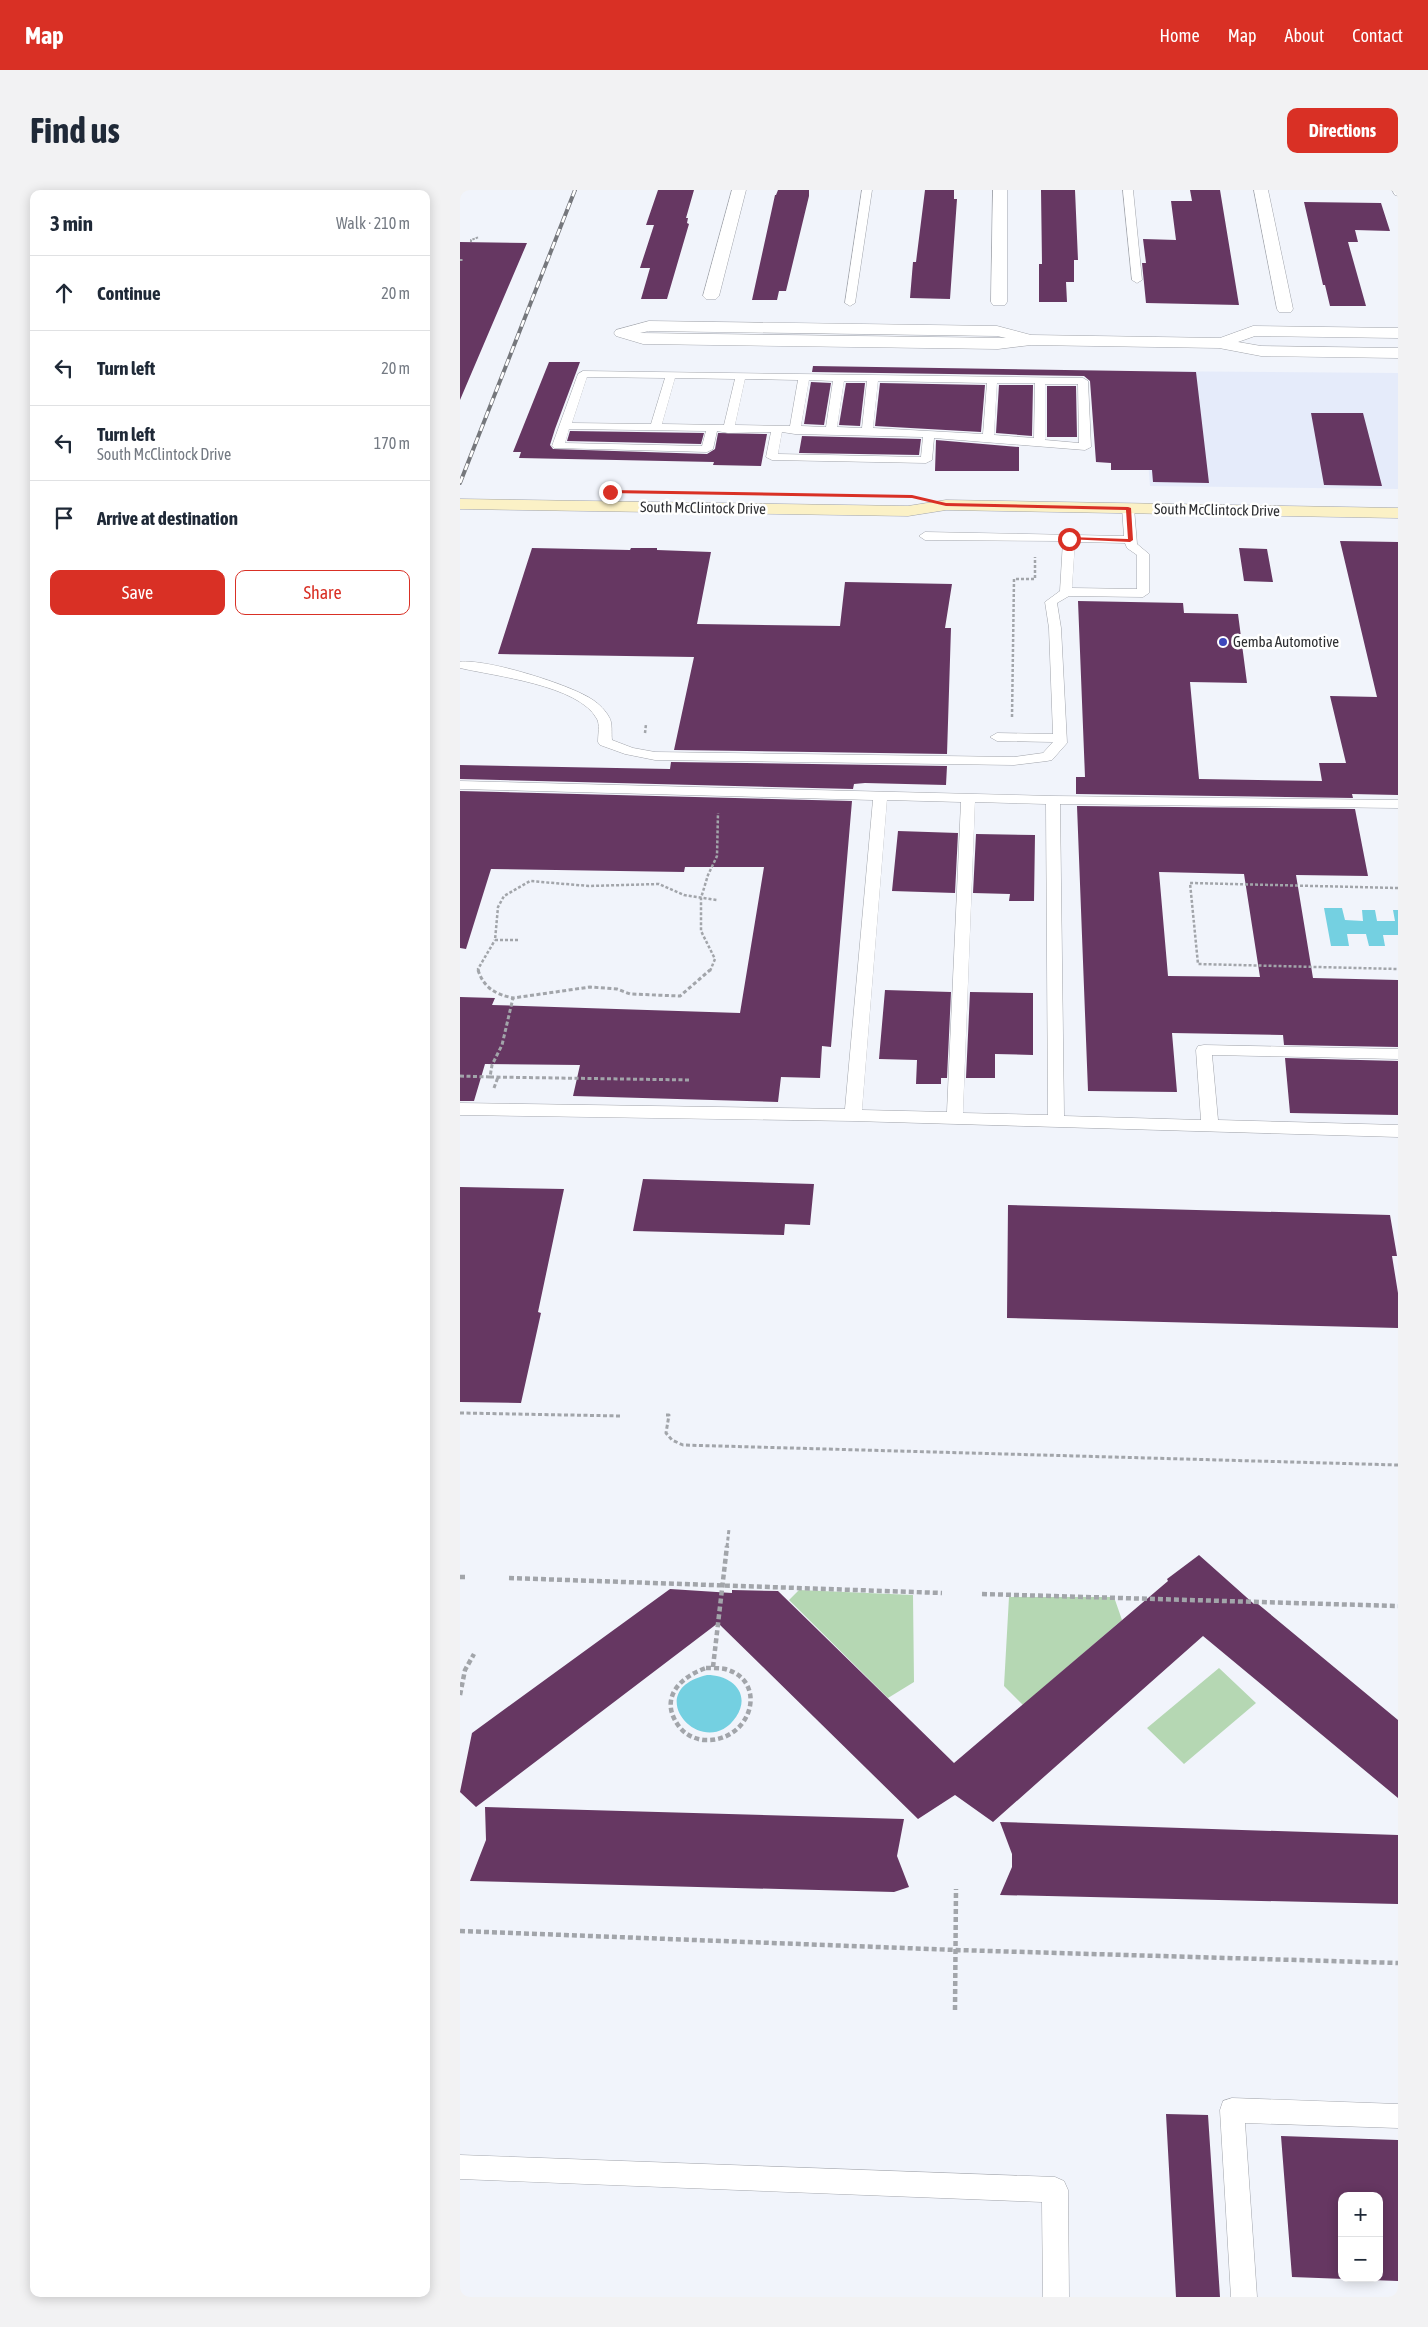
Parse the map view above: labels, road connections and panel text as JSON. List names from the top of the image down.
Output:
{
  "streets": {
    "main road": ["South McClintock Drive"]
  },
  "places": ["Gemba Automotive"],
  "page": {
    "header": "Map",
    "nav": [
      "Home",
      "Map",
      "About",
      "Contact"
    ],
    "buttons": [
      "Directions",
      ["Save", "Share"]
    ],
    "title": "Find us",
    "heading": ["3 min", "Walk · 210 m"],
    "list": [
      ["Continue", "20 m"],
      ["Turn left", "20 m"],
      ["Turn left", "South McClintock Drive", "170 m"],
      "Arrive at destination"
    ],
    "map_buttons": ["+", "−"]
  }
}
